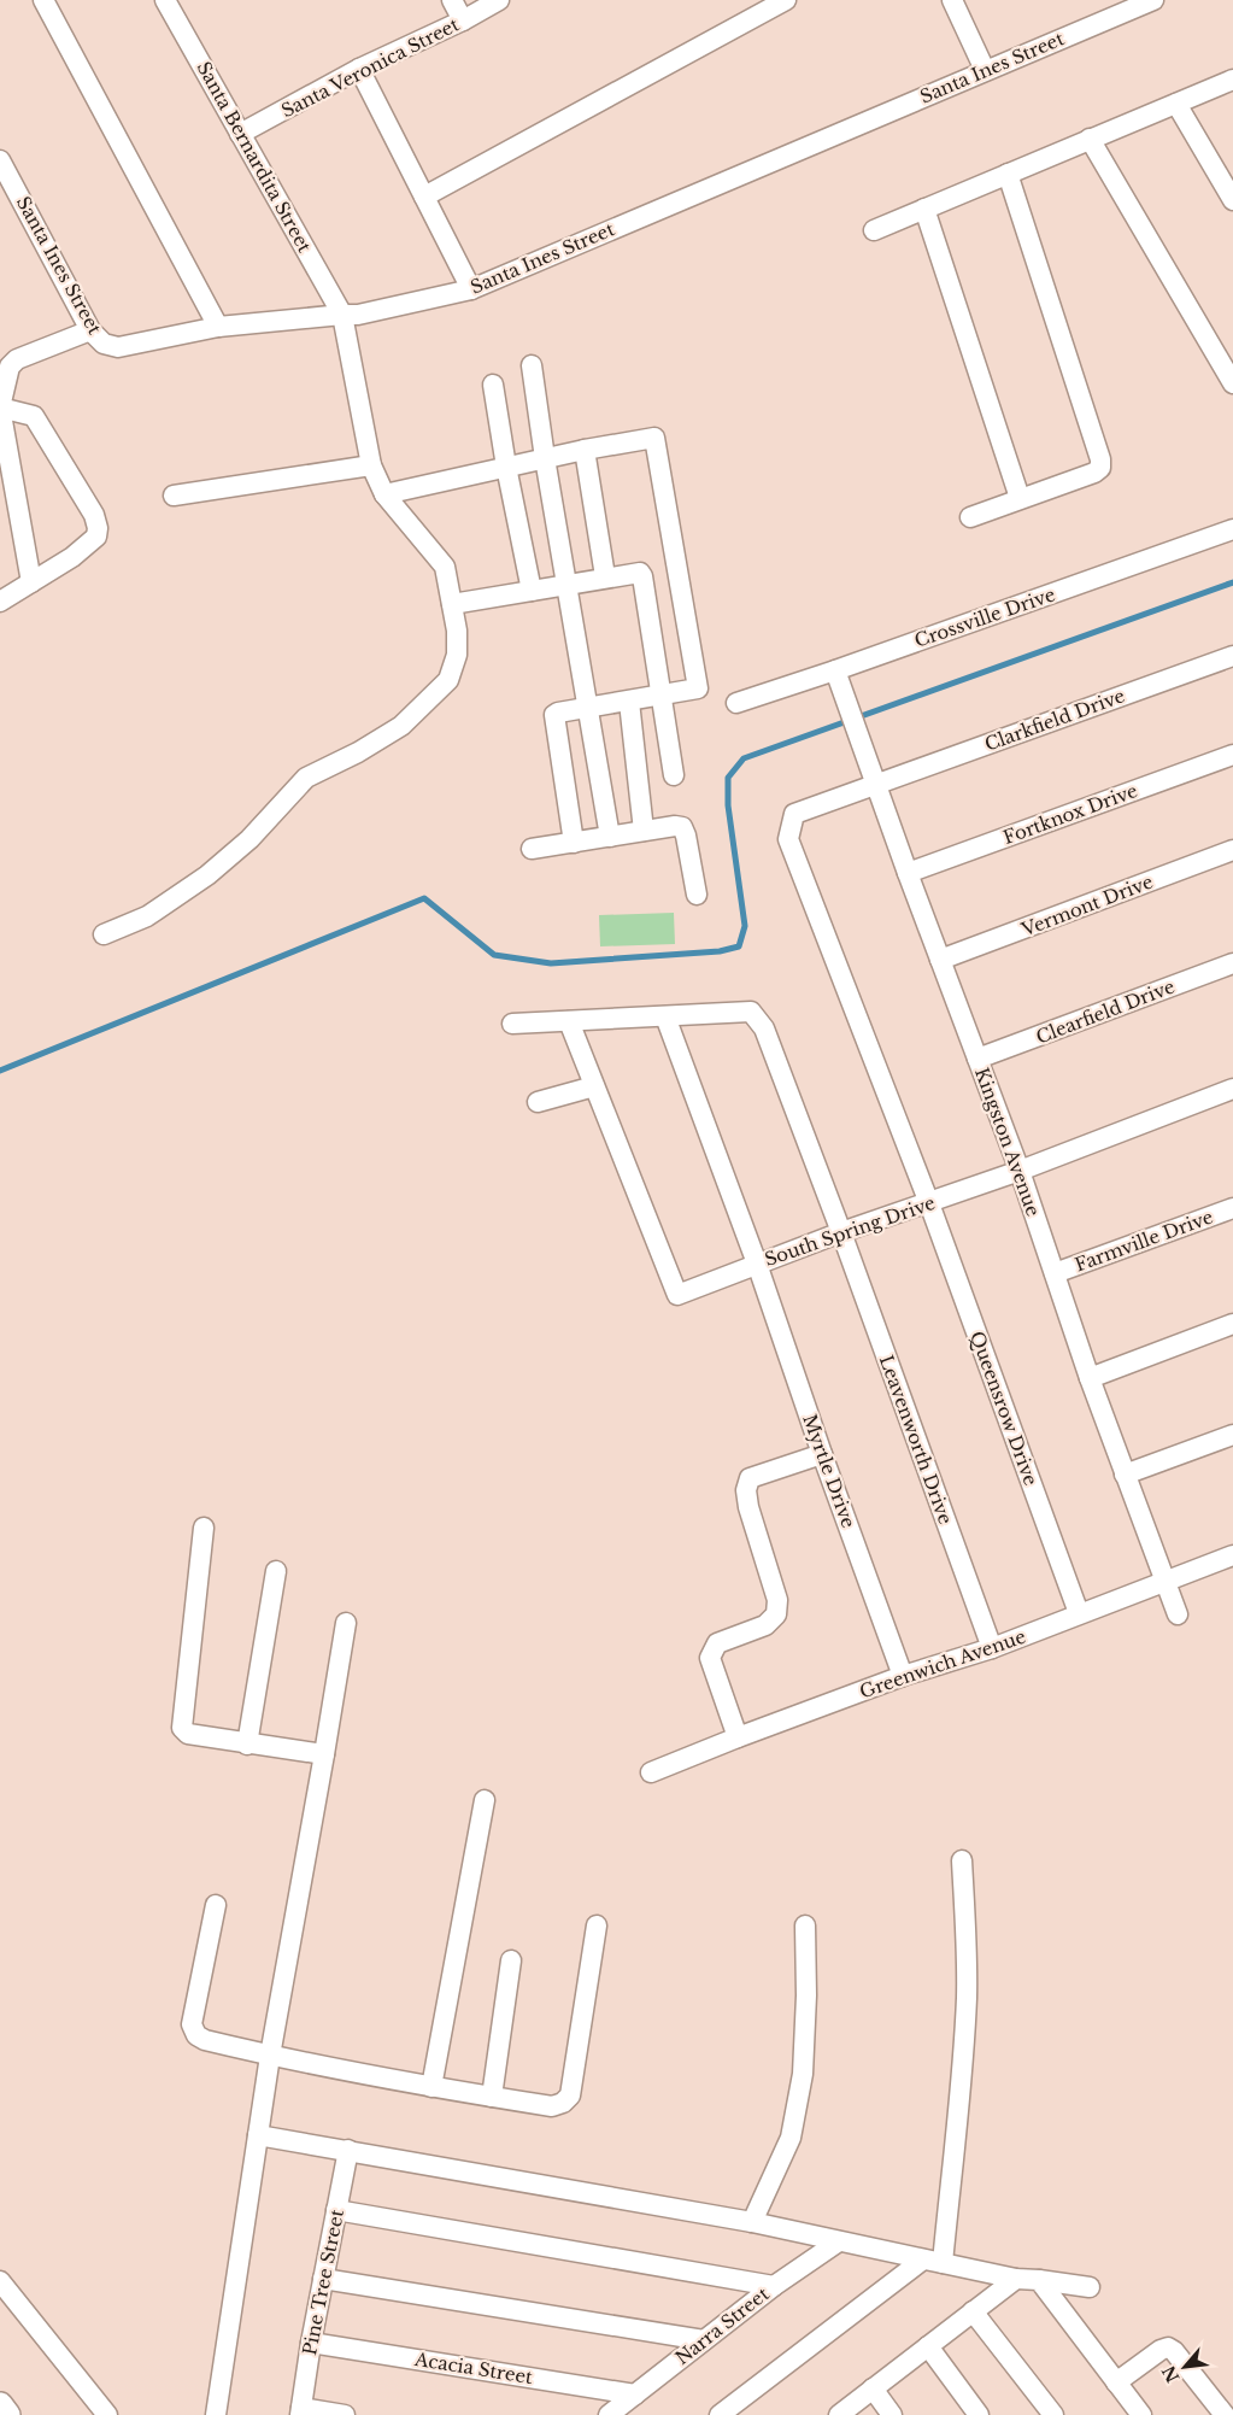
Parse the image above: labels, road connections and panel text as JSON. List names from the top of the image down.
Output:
{
  "streets": {
    "street": [
      "Santa Veronica Street",
      "Santa Ines Street",
      "Santa Bernardita Street",
      "Crossville Drive",
      "Clarkfield Drive",
      "Fortknox Drive",
      "Vermont Drive",
      "Clearfield Drive",
      "Kingston Avenue",
      "South Spring Drive",
      "Farmville Drive",
      "Queensrow Drive",
      "Leavenworth Drive",
      "Myrtle Drive",
      "Greenwich Avenue",
      "Pine Tree Street",
      "Narra Street",
      "Acacia Street"
    ]
  },
  "crossings": [
    ["Santa Veronica Street", "Santa Bernardita Street"],
    ["Santa Ines Street", "Santa Bernardita Street"],
    ["Crossville Drive", "Kingston Avenue"],
    ["Clarkfield Drive", "Kingston Avenue"],
    ["Clarkfield Drive", "South Spring Drive"],
    ["Clarkfield Drive", "Queensrow Drive"],
    ["Fortknox Drive", "Kingston Avenue"],
    ["Vermont Drive", "Kingston Avenue"],
    ["Clearfield Drive", "Kingston Avenue"],
    ["Kingston Avenue", "South Spring Drive"],
    ["Kingston Avenue", "Farmville Drive"],
    ["Kingston Avenue", "Greenwich Avenue"],
    ["South Spring Drive", "Queensrow Drive"],
    ["South Spring Drive", "Leavenworth Drive"],
    ["South Spring Drive", "Myrtle Drive"],
    ["Queensrow Drive", "Greenwich Avenue"],
    ["Leavenworth Drive", "Myrtle Drive"],
    ["Leavenworth Drive", "Greenwich Avenue"],
    ["Myrtle Drive", "Greenwich Avenue"],
    ["Pine Tree Street", "Acacia Street"],
    ["Narra Street", "Acacia Street"]
  ],
  "north": "bottom left"
}
